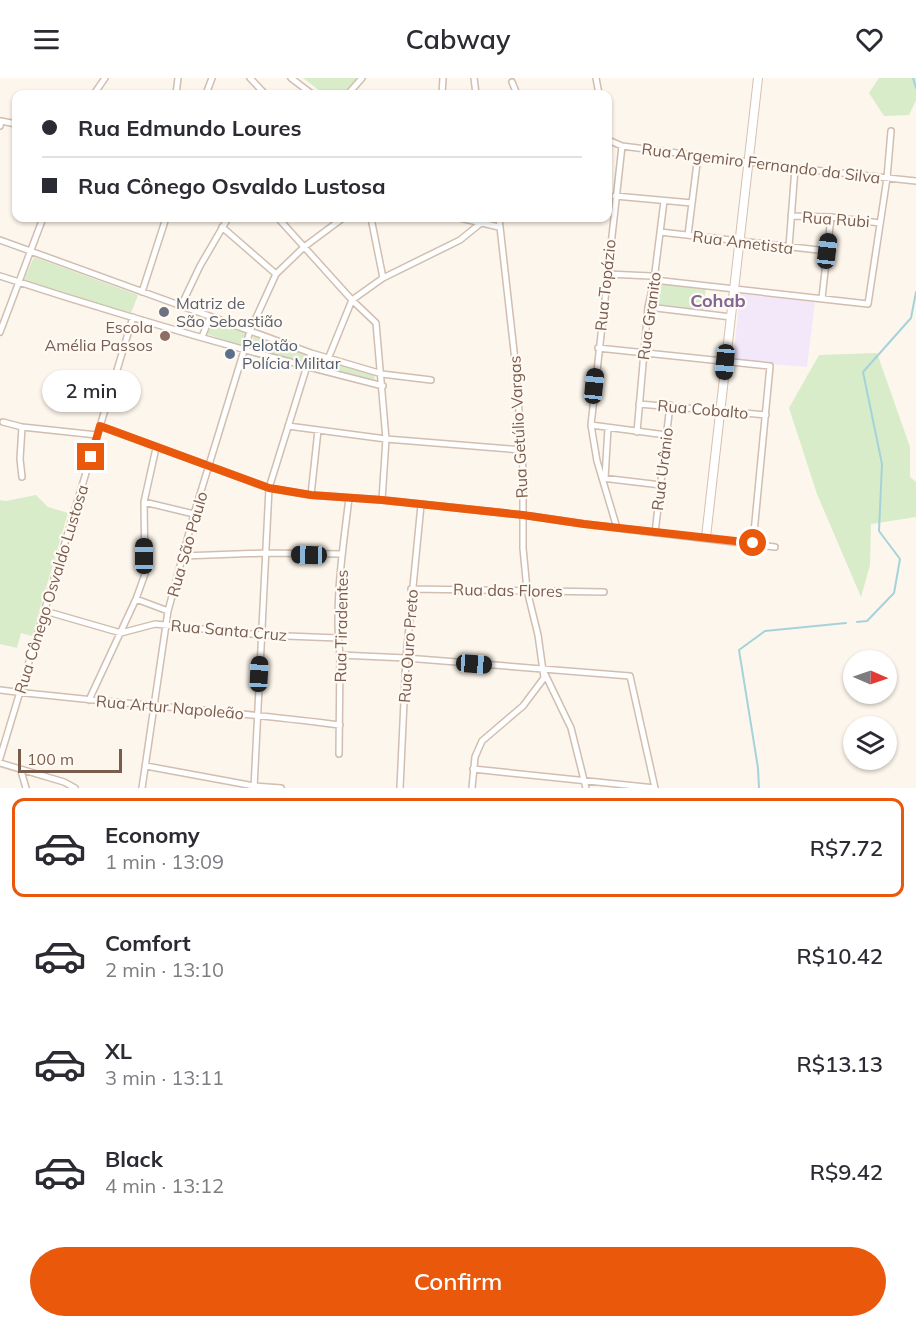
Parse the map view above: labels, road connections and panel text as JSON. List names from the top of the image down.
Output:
{
  "streets": {
    "street": [
      "Rua Argemiro Fernando da Silva",
      "Rua Rubi",
      "Rua Ametista",
      "Rua Topázio",
      "Rua Granito",
      "Rua Cobalto",
      "Rua Getúlio Vargas",
      "Rua Urânio",
      "Rua São Paulo",
      "Rua Cônego Osvaldo Lustosa",
      "Rua das Flores",
      "Rua Tiradentes",
      "Rua Santa Cruz",
      "Rua Ouro Preto",
      "Rua Artur Napoleão"
    ]
  },
  "crossings": [
    ["Rua Argemiro Fernando da Silva", "Rua Topázio"],
    ["Rua Ametista", "Rua Granito"],
    ["Rua Granito", "Rua Cobalto"],
    ["Rua Cobalto", "Rua Urânio"],
    ["Rua Getúlio Vargas", "Rua das Flores"],
    ["Rua São Paulo", "Rua Santa Cruz"],
    ["Rua São Paulo", "Rua Artur Napoleão"],
    ["Rua Cônego Osvaldo Lustosa", "Rua Artur Napoleão"],
    ["Rua das Flores", "Rua Ouro Preto"],
    ["Rua Tiradentes", "Rua Santa Cruz"],
    ["Rua Tiradentes", "Rua Artur Napoleão"]
  ],
  "districts": ["Cohab"],
  "places": ["Matriz de São Sebastião", "Escola Amélia Passos", "Pelotão Polícia Militar"],
  "scale_bar": "100 m",
  "north": "right",
  "page": {
    "header": "Cabway",
    "banner": ["Rua Edmundo Loures", "Rua Cônego Osvaldo Lustosa"],
    "bubble": "2 min",
    "scale": "100 m",
    "list": [
      {
        "name": "Economy",
        "note": "1 min · 13:09",
        "value": "R$7.72"
      },
      {
        "name": "Comfort",
        "note": "2 min · 13:10",
        "value": "R$10.42"
      },
      {
        "name": "XL",
        "note": "3 min · 13:11",
        "value": "R$13.13"
      },
      {
        "name": "Black",
        "note": "4 min · 13:12",
        "value": "R$9.42"
      }
    ],
    "buttons": "Confirm"
  }
}
